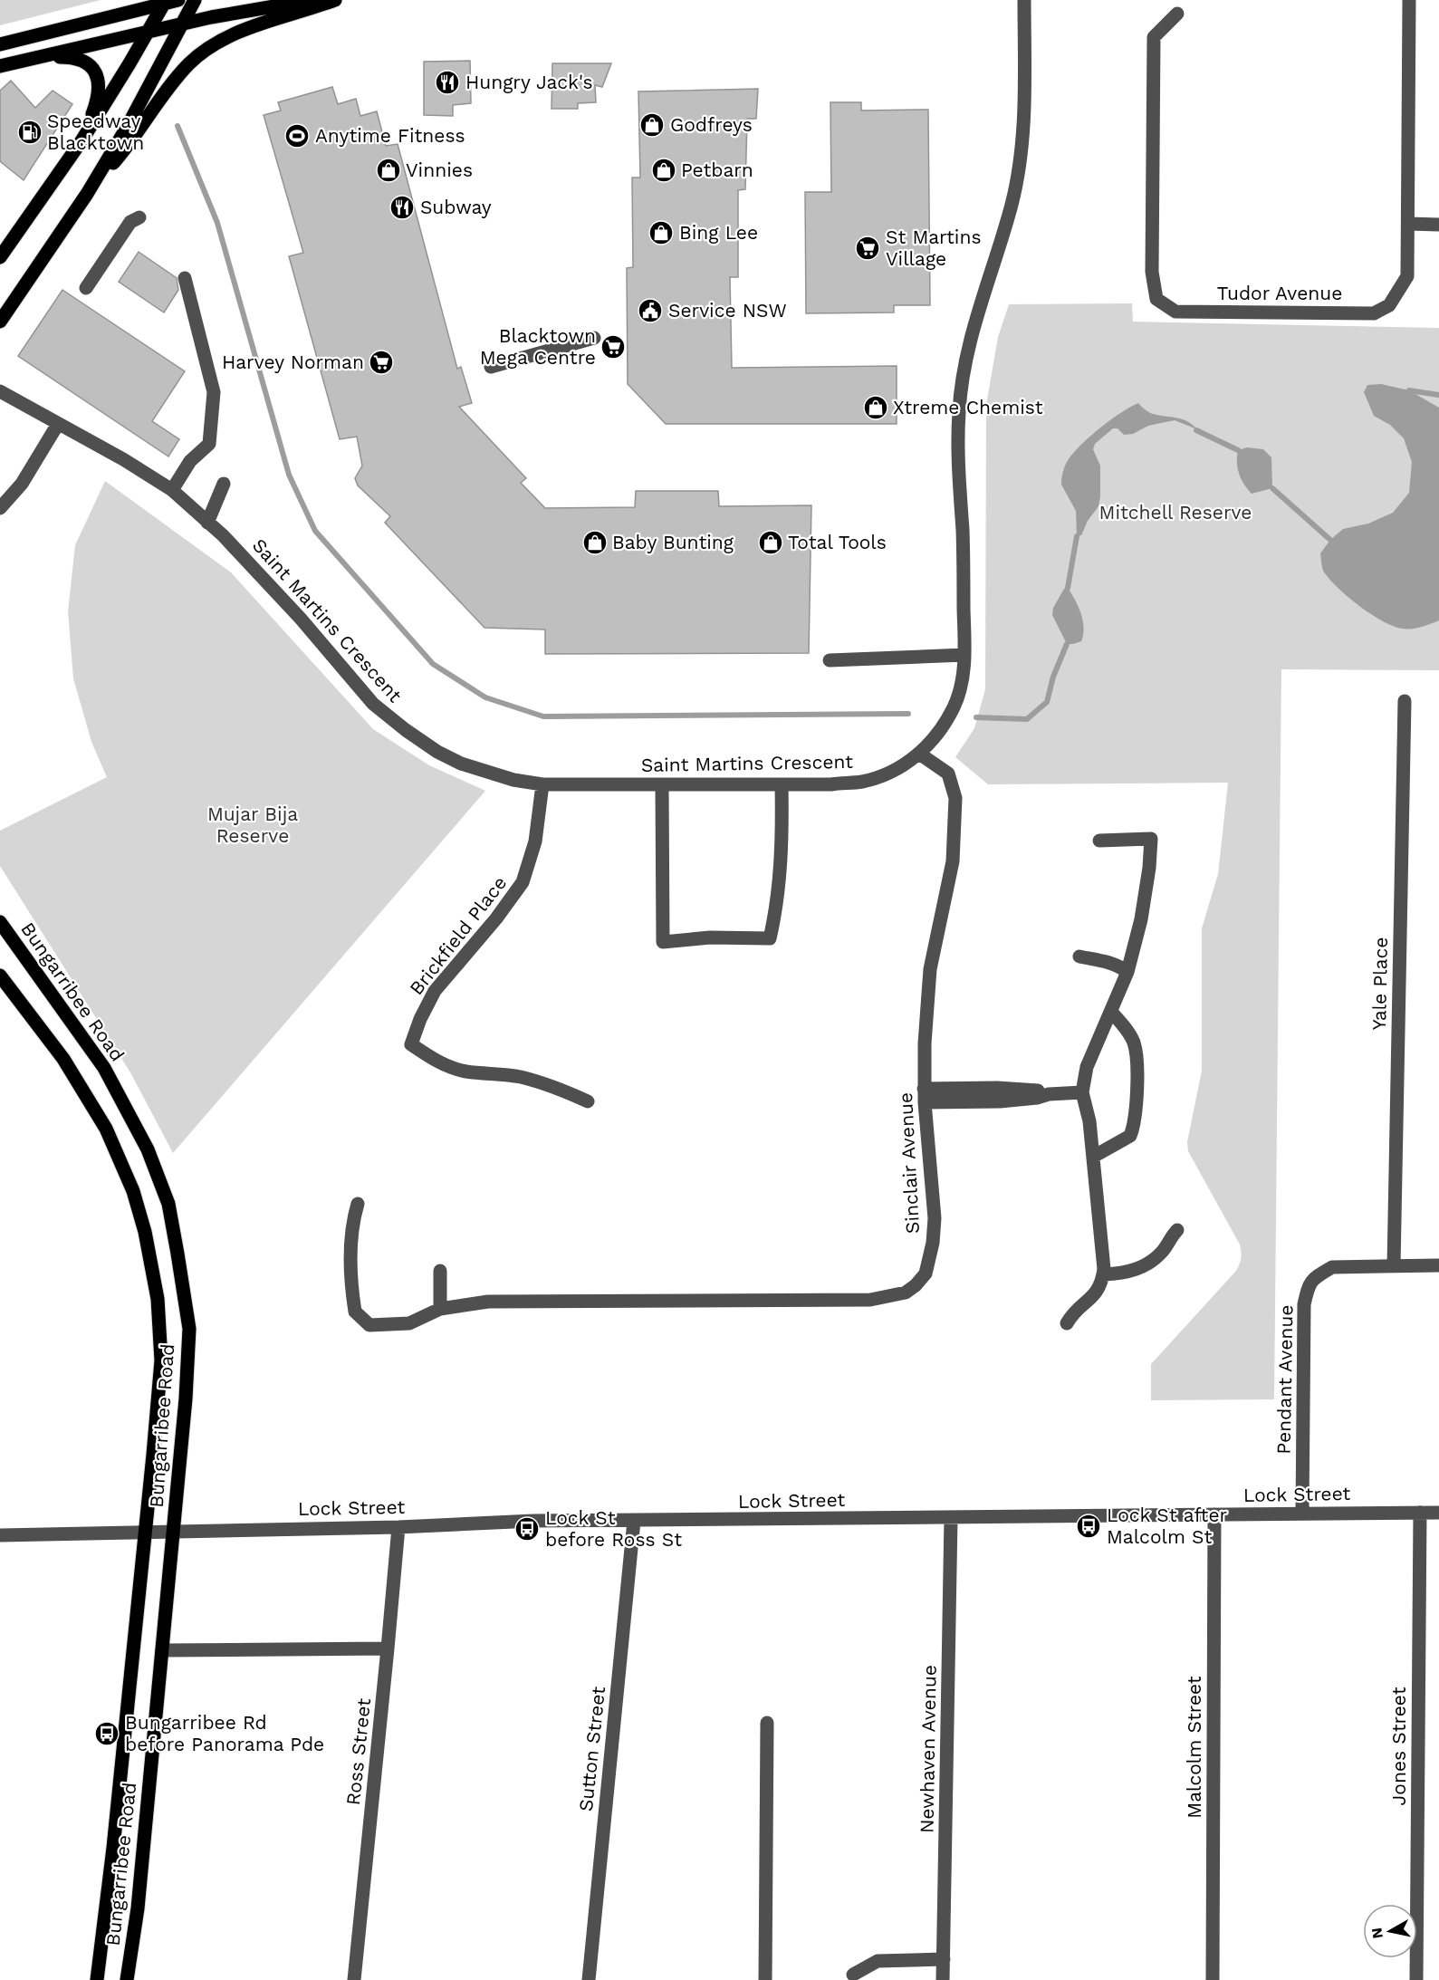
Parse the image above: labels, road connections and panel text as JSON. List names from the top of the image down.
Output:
{
  "streets": {
    "main road": ["Bungarribee Road"],
    "street": [
      "Tudor Avenue",
      "Saint Martins Crescent",
      "Brickfield Place",
      "Yale Place",
      "Sinclair Avenue",
      "Pendant Avenue",
      "Lock Street",
      "Jones Street",
      "Malcolm Street",
      "Sutton Street",
      "Newhaven Avenue",
      "Ross Street"
    ]
  },
  "crossings": [
    ["Saint Martins Crescent", "Brickfield Place"],
    ["Saint Martins Crescent", "Sinclair Avenue"],
    ["Yale Place", "Pendant Avenue"],
    ["Bungarribee Road", "Lock Street"],
    ["Pendant Avenue", "Lock Street"],
    ["Lock Street", "Jones Street"],
    ["Lock Street", "Malcolm Street"],
    ["Lock Street", "Sutton Street"],
    ["Lock Street", "Newhaven Avenue"],
    ["Lock Street", "Ross Street"]
  ],
  "parks": ["Mitchell Reserve", "Mujar Bija Reserve"],
  "places": {
    "restaurant": ["Hungry Jack's", "Subway"],
    "shop": [
      "Godfreys",
      "Vinnies",
      "Petbarn",
      "Bing Lee",
      "Xtreme Chemist",
      "Baby Bunting",
      "Total Tools"
    ],
    "fuel station": ["Speedway Blacktown"],
    "sports": ["Anytime Fitness"],
    "supermarket": ["St Martins Village", "Blacktown Mega Centre", "Harvey Norman"],
    "public building": ["Service NSW"],
    "bus stop": ["Lock St after Malcolm St", "Lock St before Ross St", "Bungarribee Rd before Panorama Pde"]
  },
  "north": "left"
}
